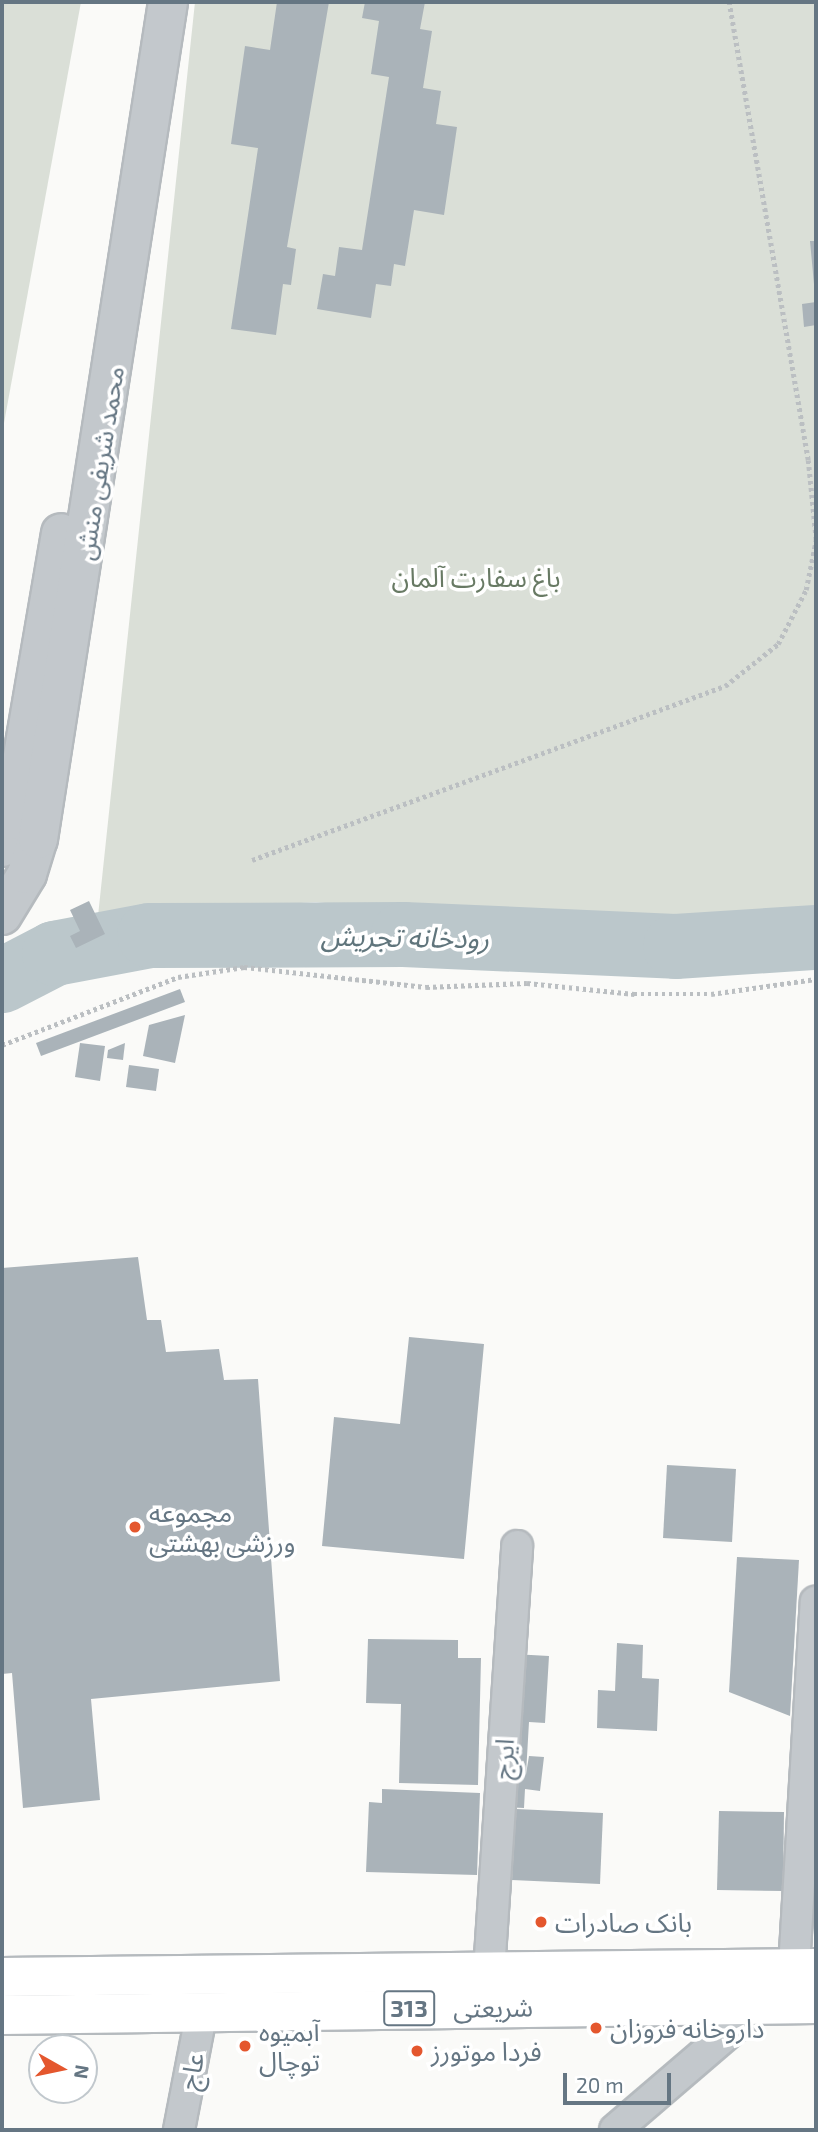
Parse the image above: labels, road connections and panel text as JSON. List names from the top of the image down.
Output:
{
  "streets": {
    "main road": ["شریعتی", "313"],
    "street": ["محمد شریفی منش", "ایرج", "عاج"]
  },
  "crossings": [
    ["ایرج", "شریعتی"],
    ["شریعتی", "عاج"]
  ],
  "water": ["رودخانه تجریش"],
  "parks": ["باغ سفارت آلمان"],
  "places": [
    "مجموعه ورزشی بهشتی",
    "بانک صادرات",
    "داروخانه فروزان",
    "آبمیوه توچال",
    "فردا موتورز"
  ],
  "scale_bar": "20 m",
  "north": "right"
}
